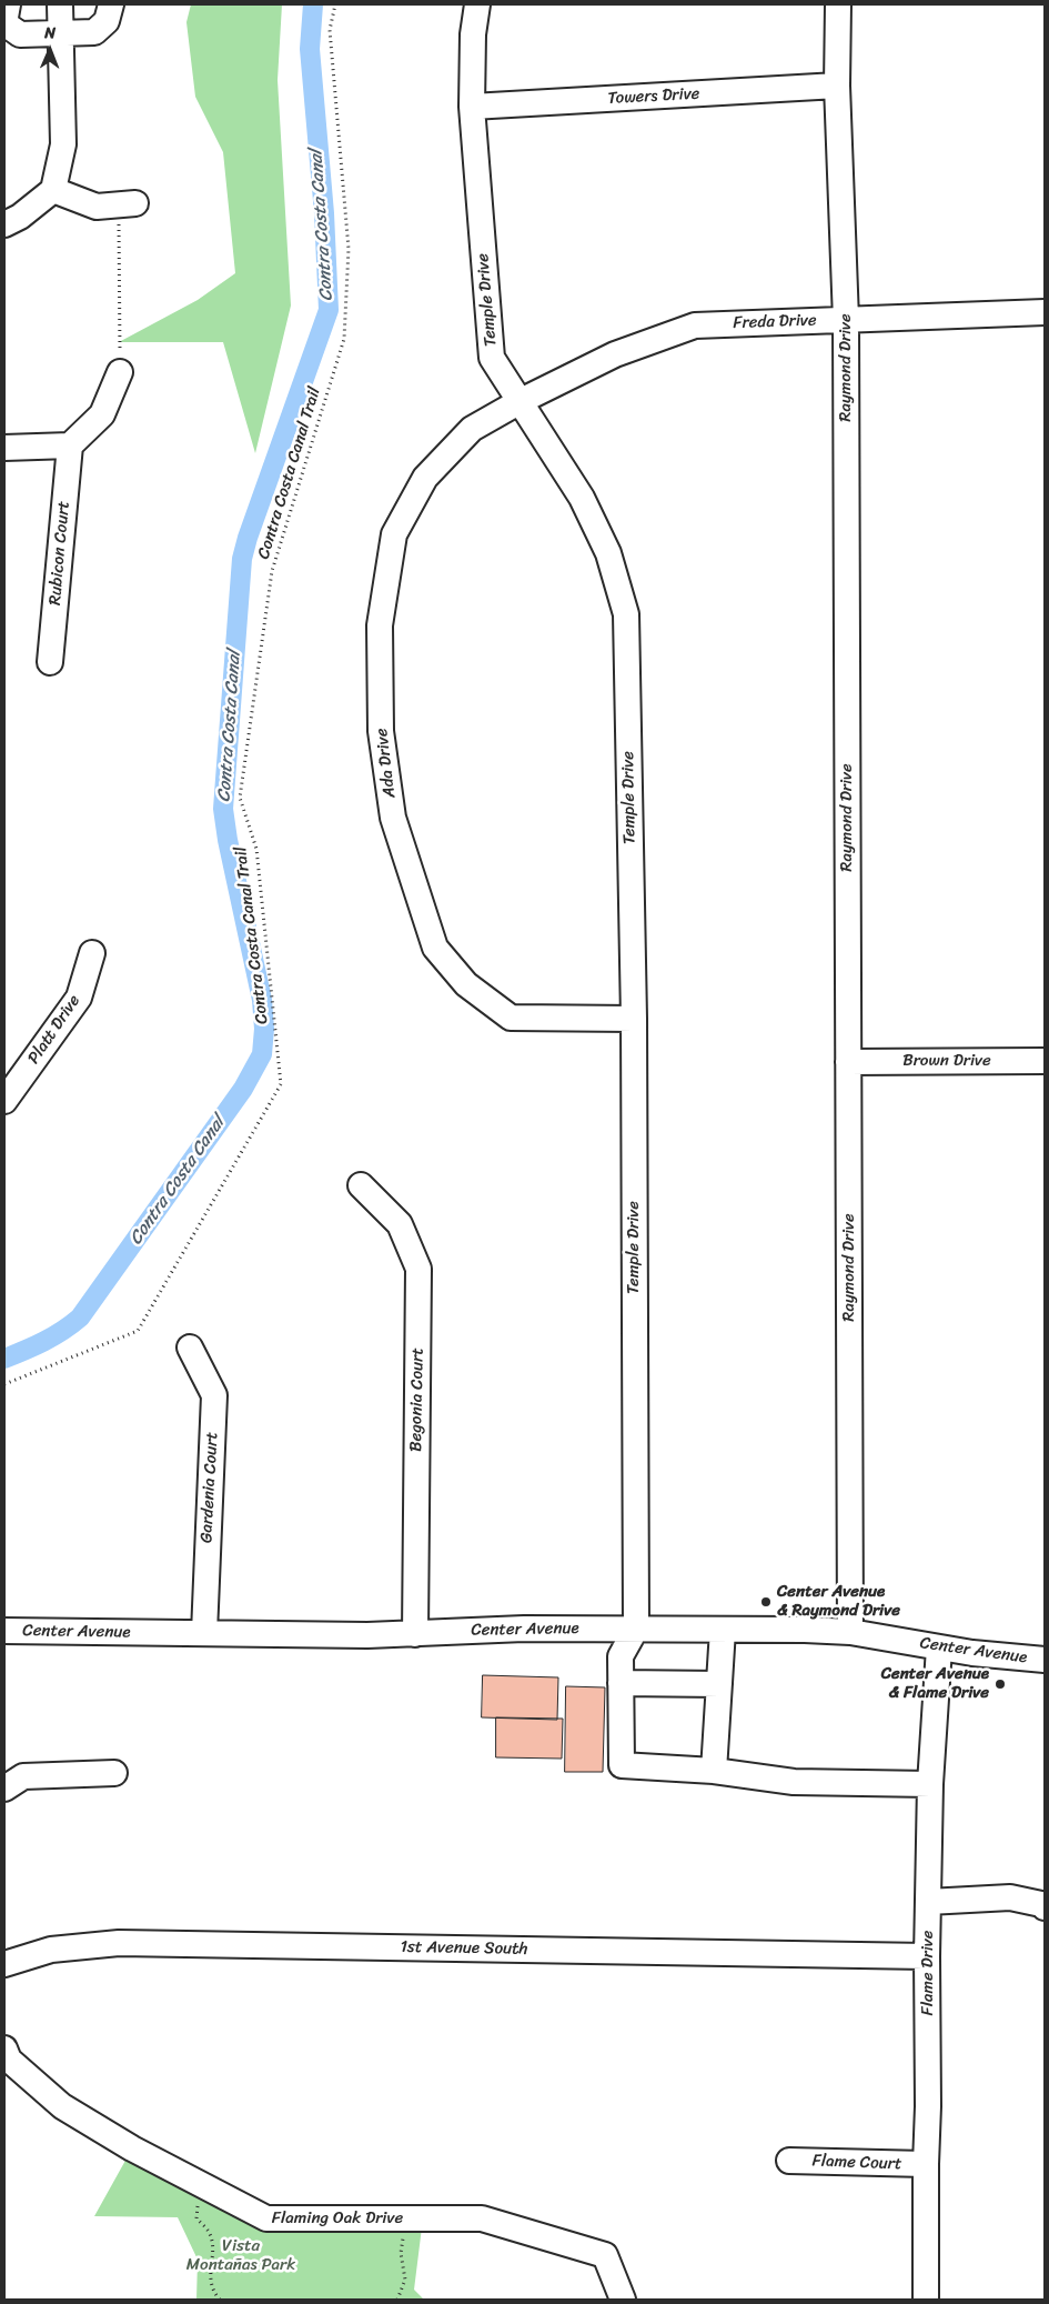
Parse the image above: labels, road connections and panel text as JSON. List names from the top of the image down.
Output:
{
  "streets": {
    "street": [
      "Towers Drive",
      "Temple Drive",
      "Freda Drive",
      "Raymond Drive",
      "Rubicon Court",
      "Ada Drive",
      "Platt Drive",
      "Brown Drive",
      "Begonia Court",
      "Gardenia Court",
      "Center Avenue",
      "1st Avenue South",
      "Flame Drive",
      "Flame Court",
      "Flaming Oak Drive"
    ],
    "path": ["Contra Costa Canal Trail"]
  },
  "crossings": [
    ["Towers Drive", "Temple Drive"],
    ["Towers Drive", "Raymond Drive"],
    ["Temple Drive", "Freda Drive"],
    ["Temple Drive", "Ada Drive"],
    ["Temple Drive", "Center Avenue"],
    ["Freda Drive", "Raymond Drive"],
    ["Freda Drive", "Ada Drive"],
    ["Raymond Drive", "Brown Drive"],
    ["Raymond Drive", "Center Avenue"],
    ["Begonia Court", "Center Avenue"],
    ["Gardenia Court", "Center Avenue"],
    ["Center Avenue", "Flame Drive"],
    ["1st Avenue South", "Flame Drive"],
    ["Flame Drive", "Flame Court"]
  ],
  "water": ["Contra Costa Canal"],
  "parks": ["Vista Montañas Park"],
  "places": ["Center Avenue & Raymond Drive", "Center Avenue & Flame Drive"],
  "north": "top"
}
